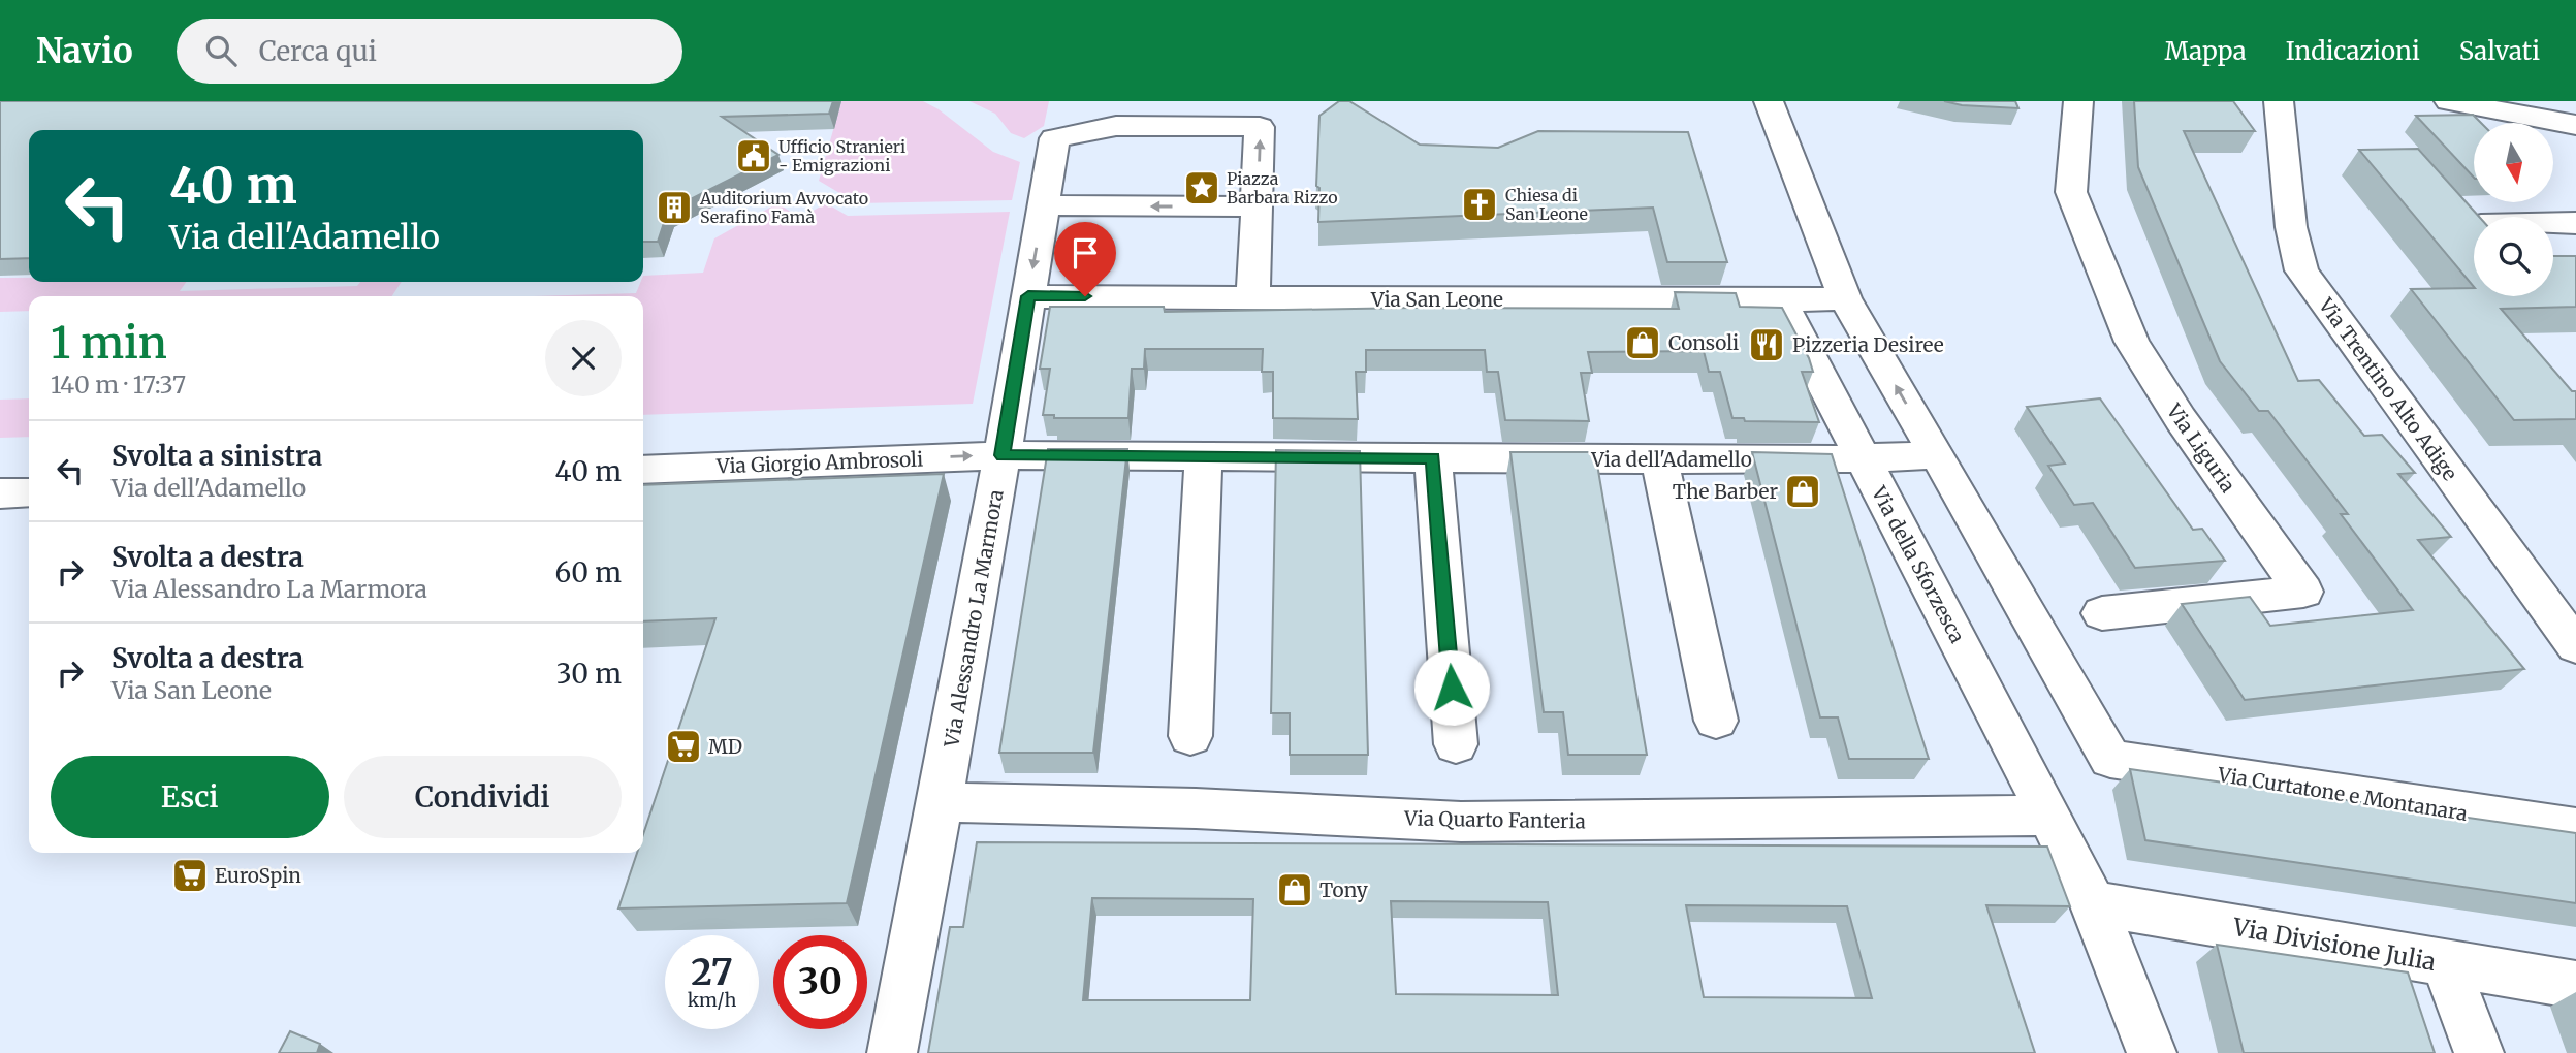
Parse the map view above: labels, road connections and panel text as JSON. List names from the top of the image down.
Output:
{
  "streets": {
    "street": [
      "Via San Leone",
      "Via Trentino Alto Adige",
      "Via Liguria",
      "Via dell'Adamello",
      "Via Giorgio Ambrosoli",
      "Via della Sforzesca",
      "Via Alessandro La Marmora",
      "Via Curtatone e Montanara",
      "Via Quarto Fanteria",
      "Via Divisione Julia"
    ]
  },
  "crossings": [
    ["Via San Leone", "Via Alessandro La Marmora"],
    ["Via dell'Adamello", "Via Giorgio Ambrosoli"],
    ["Via dell'Adamello", "Via della Sforzesca"],
    ["Via dell'Adamello", "Via Alessandro La Marmora"],
    ["Via Giorgio Ambrosoli", "Via Alessandro La Marmora"],
    ["Via della Sforzesca", "Via Curtatone e Montanara"],
    ["Via della Sforzesca", "Via Quarto Fanteria"],
    ["Via della Sforzesca", "Via Divisione Julia"],
    ["Via Alessandro La Marmora", "Via Quarto Fanteria"]
  ],
  "one_way": ["Via Giorgio Ambrosoli"],
  "places": {
    "public building": ["Ufficio Stranieri - Emigrazioni"],
    "place": ["Piazza Barbara Rizzo"],
    "church": ["Chiesa di San Leone"],
    "building": ["Auditorium Avvocato Serafino Famà"],
    "shop": ["Consoli", "The Barber", "Tony"],
    "restaurant": ["Pizzeria Desiree"],
    "supermarket": ["MD", "EuroSpin"]
  },
  "north": "bottom",
  "page": {
    "header": "Navio",
    "search": "Cerca qui",
    "nav": ["Mappa", "Indicazioni", "Salvati"],
    "turn": ["40 m", "Via dell'Adamello"],
    "heading": ["1 min", "140 m · 17:37"],
    "list": [
      {
        "name": "Svolta a sinistra",
        "note": "Via dell'Adamello",
        "value": "40 m"
      },
      {
        "name": "Svolta a destra",
        "note": "Via Alessandro La Marmora",
        "value": "60 m"
      },
      {
        "name": "Svolta a destra",
        "note": "Via San Leone",
        "value": "30 m"
      }
    ],
    "buttons": ["Esci", "Condividi"],
    "speed": "27 km/h",
    "limit": "30"
  }
}
